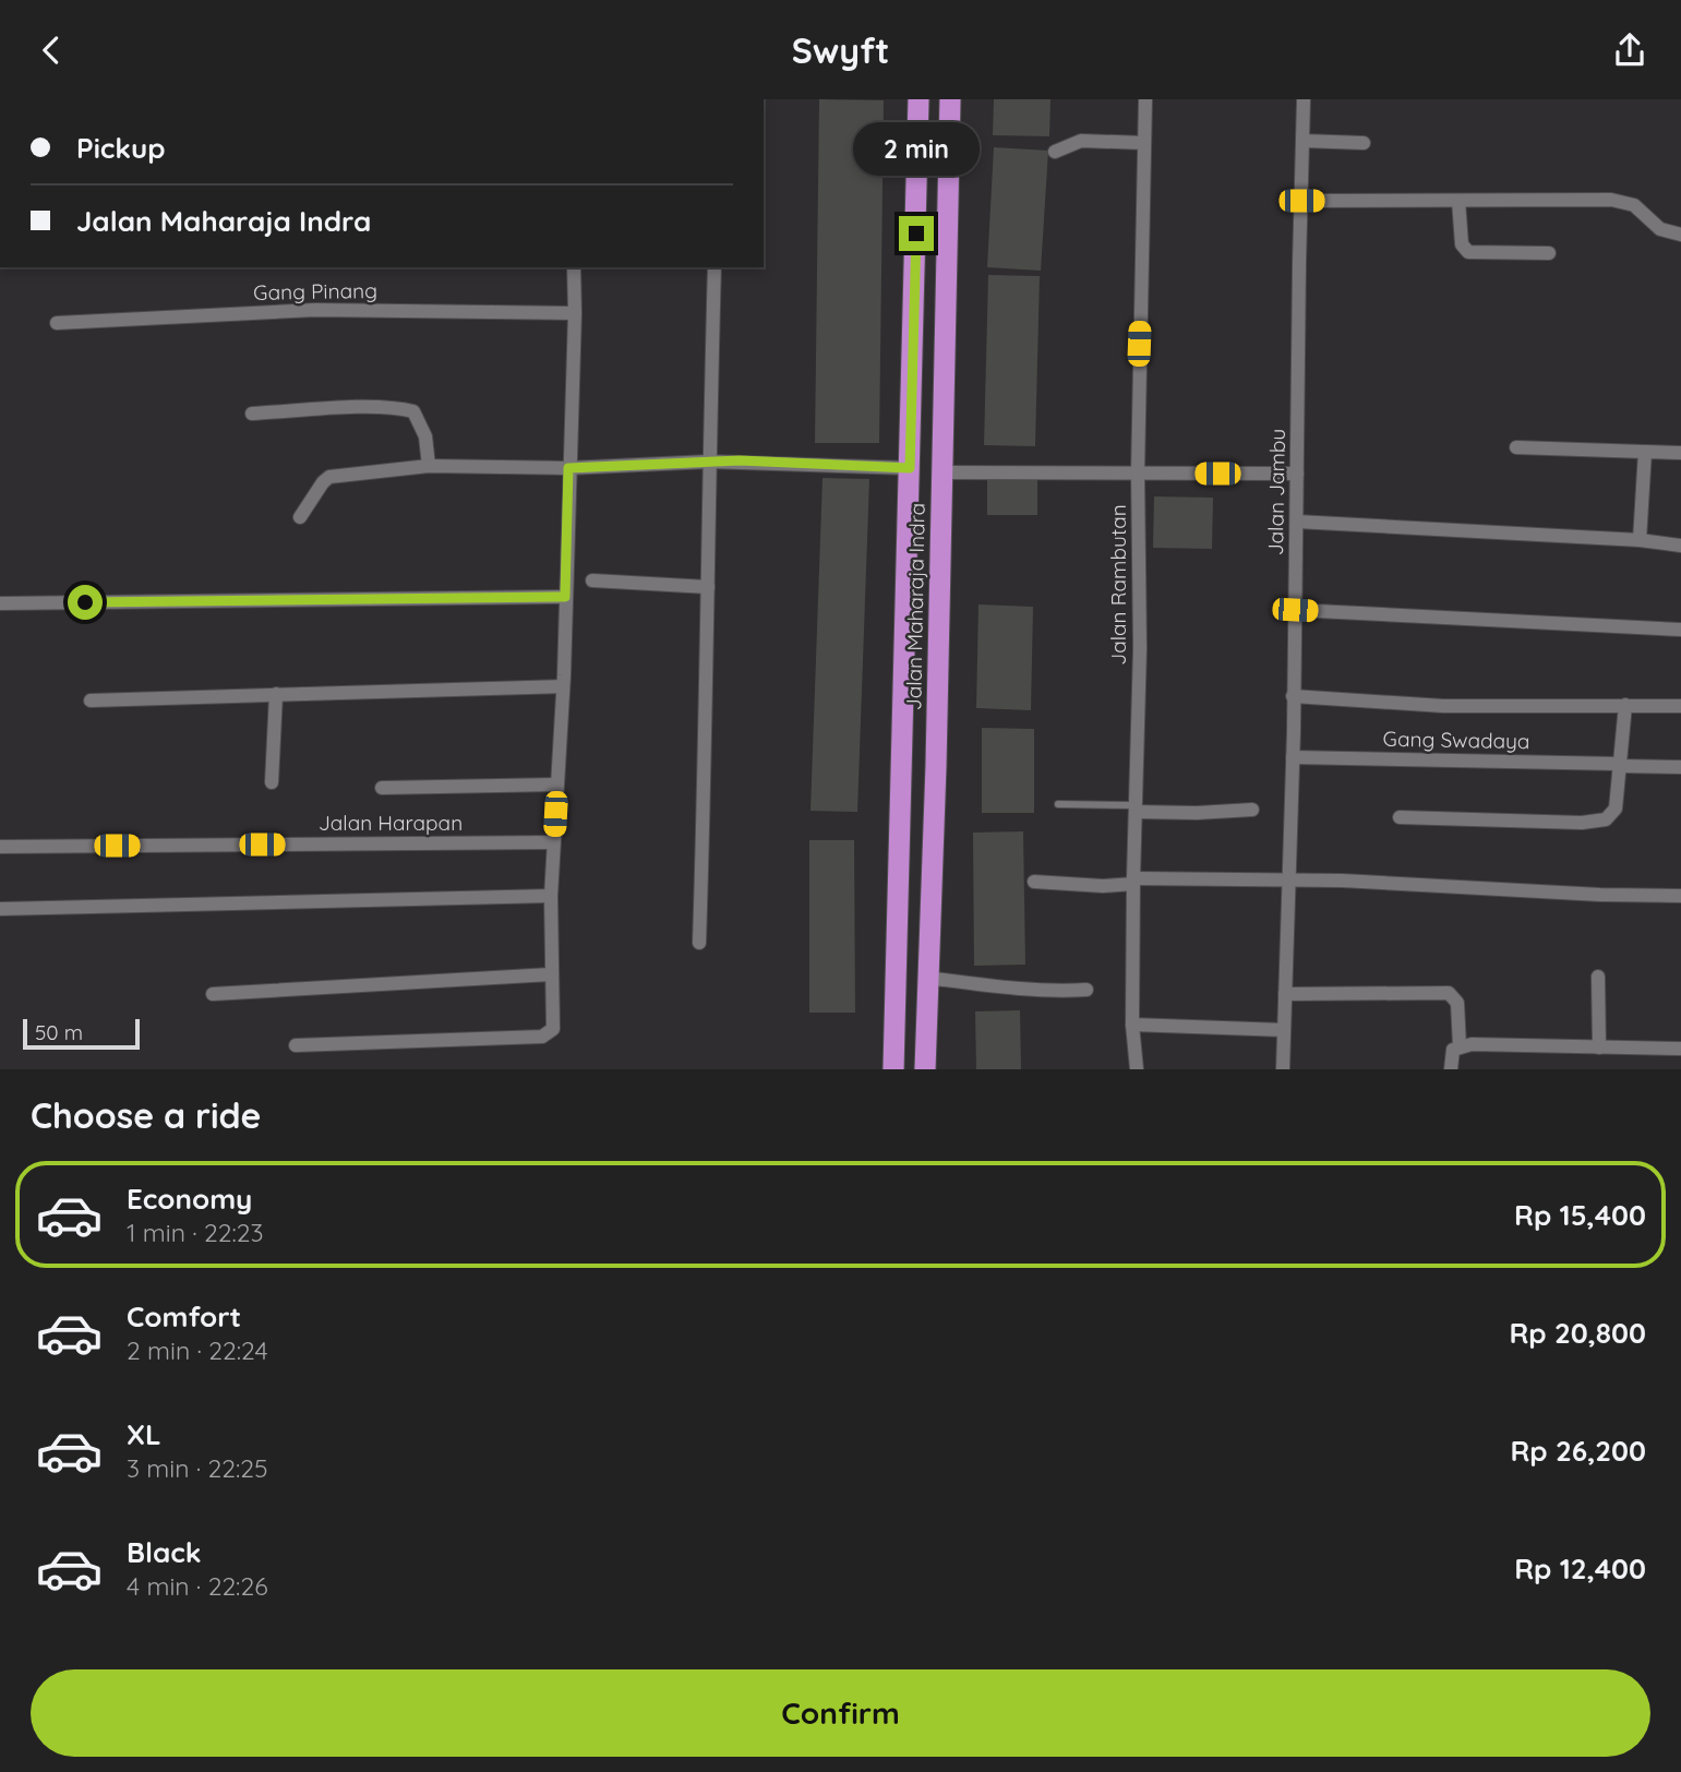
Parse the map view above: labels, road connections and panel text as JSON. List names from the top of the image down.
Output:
{
  "streets": {
    "highway": ["Jalan Maharaja Indra"],
    "street": [
      "Gang Pinang",
      "Jalan Jambu",
      "Jalan Rambutan",
      "Gang Swadaya",
      "Jalan Harapan"
    ]
  },
  "crossings": [
    ["Jalan Jambu", "Gang Swadaya"]
  ],
  "scale_bar": "50 m",
  "page": {
    "header": "Swyft",
    "banner": ["Pickup", "Jalan Maharaja Indra"],
    "bubble": "2 min",
    "scale": "50 m",
    "heading": "Choose a ride",
    "list": [
      {
        "name": "Economy",
        "note": "1 min · 22:23",
        "value": "Rp 15,400"
      },
      {
        "name": "Comfort",
        "note": "2 min · 22:24",
        "value": "Rp 20,800"
      },
      {
        "name": "XL",
        "note": "3 min · 22:25",
        "value": "Rp 26,200"
      },
      {
        "name": "Black",
        "note": "4 min · 22:26",
        "value": "Rp 12,400"
      }
    ],
    "buttons": "Confirm"
  }
}
